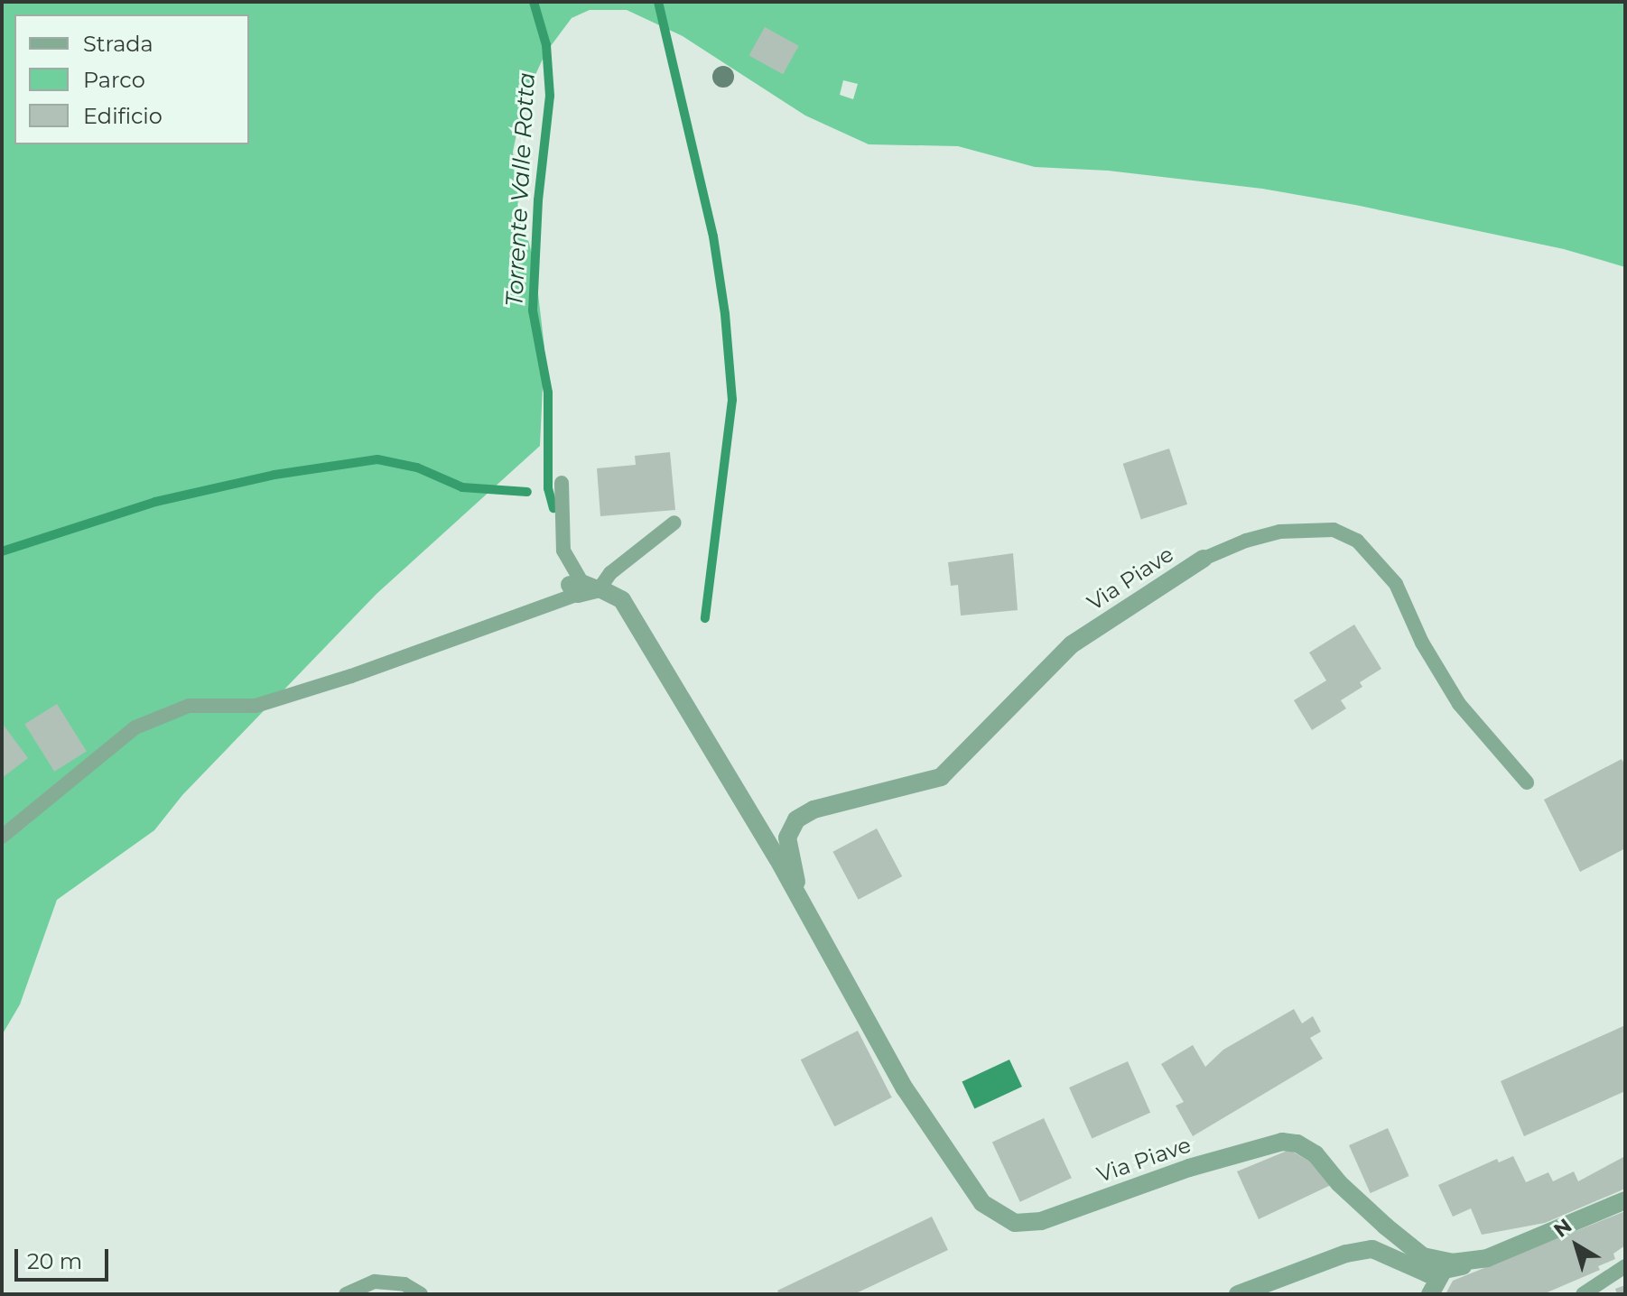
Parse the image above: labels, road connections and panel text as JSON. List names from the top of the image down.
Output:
{
  "streets": {
    "street": ["Via Piave"]
  },
  "water": ["Torrente Valle Rotta"],
  "legend": ["Strada", "Parco", "Edificio"],
  "scale_bar": "20 m",
  "north": "top left"
}
